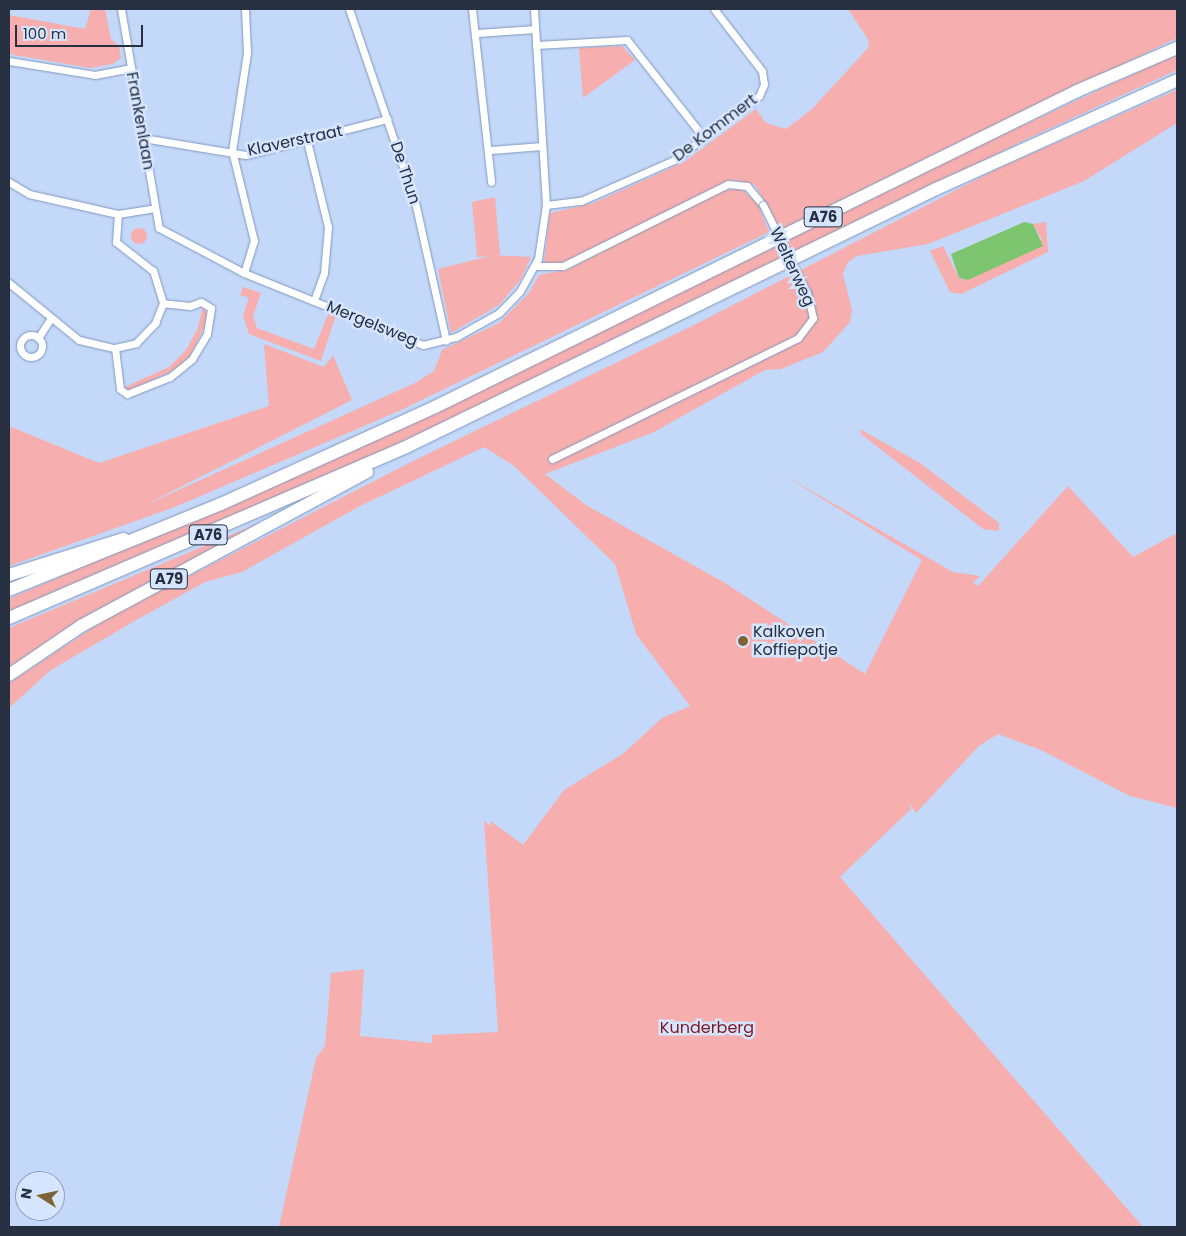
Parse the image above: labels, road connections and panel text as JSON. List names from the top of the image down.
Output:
{
  "streets": {
    "highway": ["A76", "A79"],
    "street": [
      "Frankenlaan",
      "De Kommert",
      "Klaverstraat",
      "De Thun",
      "Welterweg",
      "Mergelsweg"
    ]
  },
  "crossings": [
    ["Frankenlaan", "Klaverstraat"],
    ["Frankenlaan", "Mergelsweg"],
    ["De Kommert", "Mergelsweg"],
    ["Klaverstraat", "De Thun"],
    ["De Thun", "Mergelsweg"],
    ["A76", "A79"],
    ["Welterweg", "Mergelsweg"]
  ],
  "parks": ["Kunderberg"],
  "places": ["Kalkoven Koffiepotje"],
  "scale_bar": "100 m",
  "north": "left"
}
